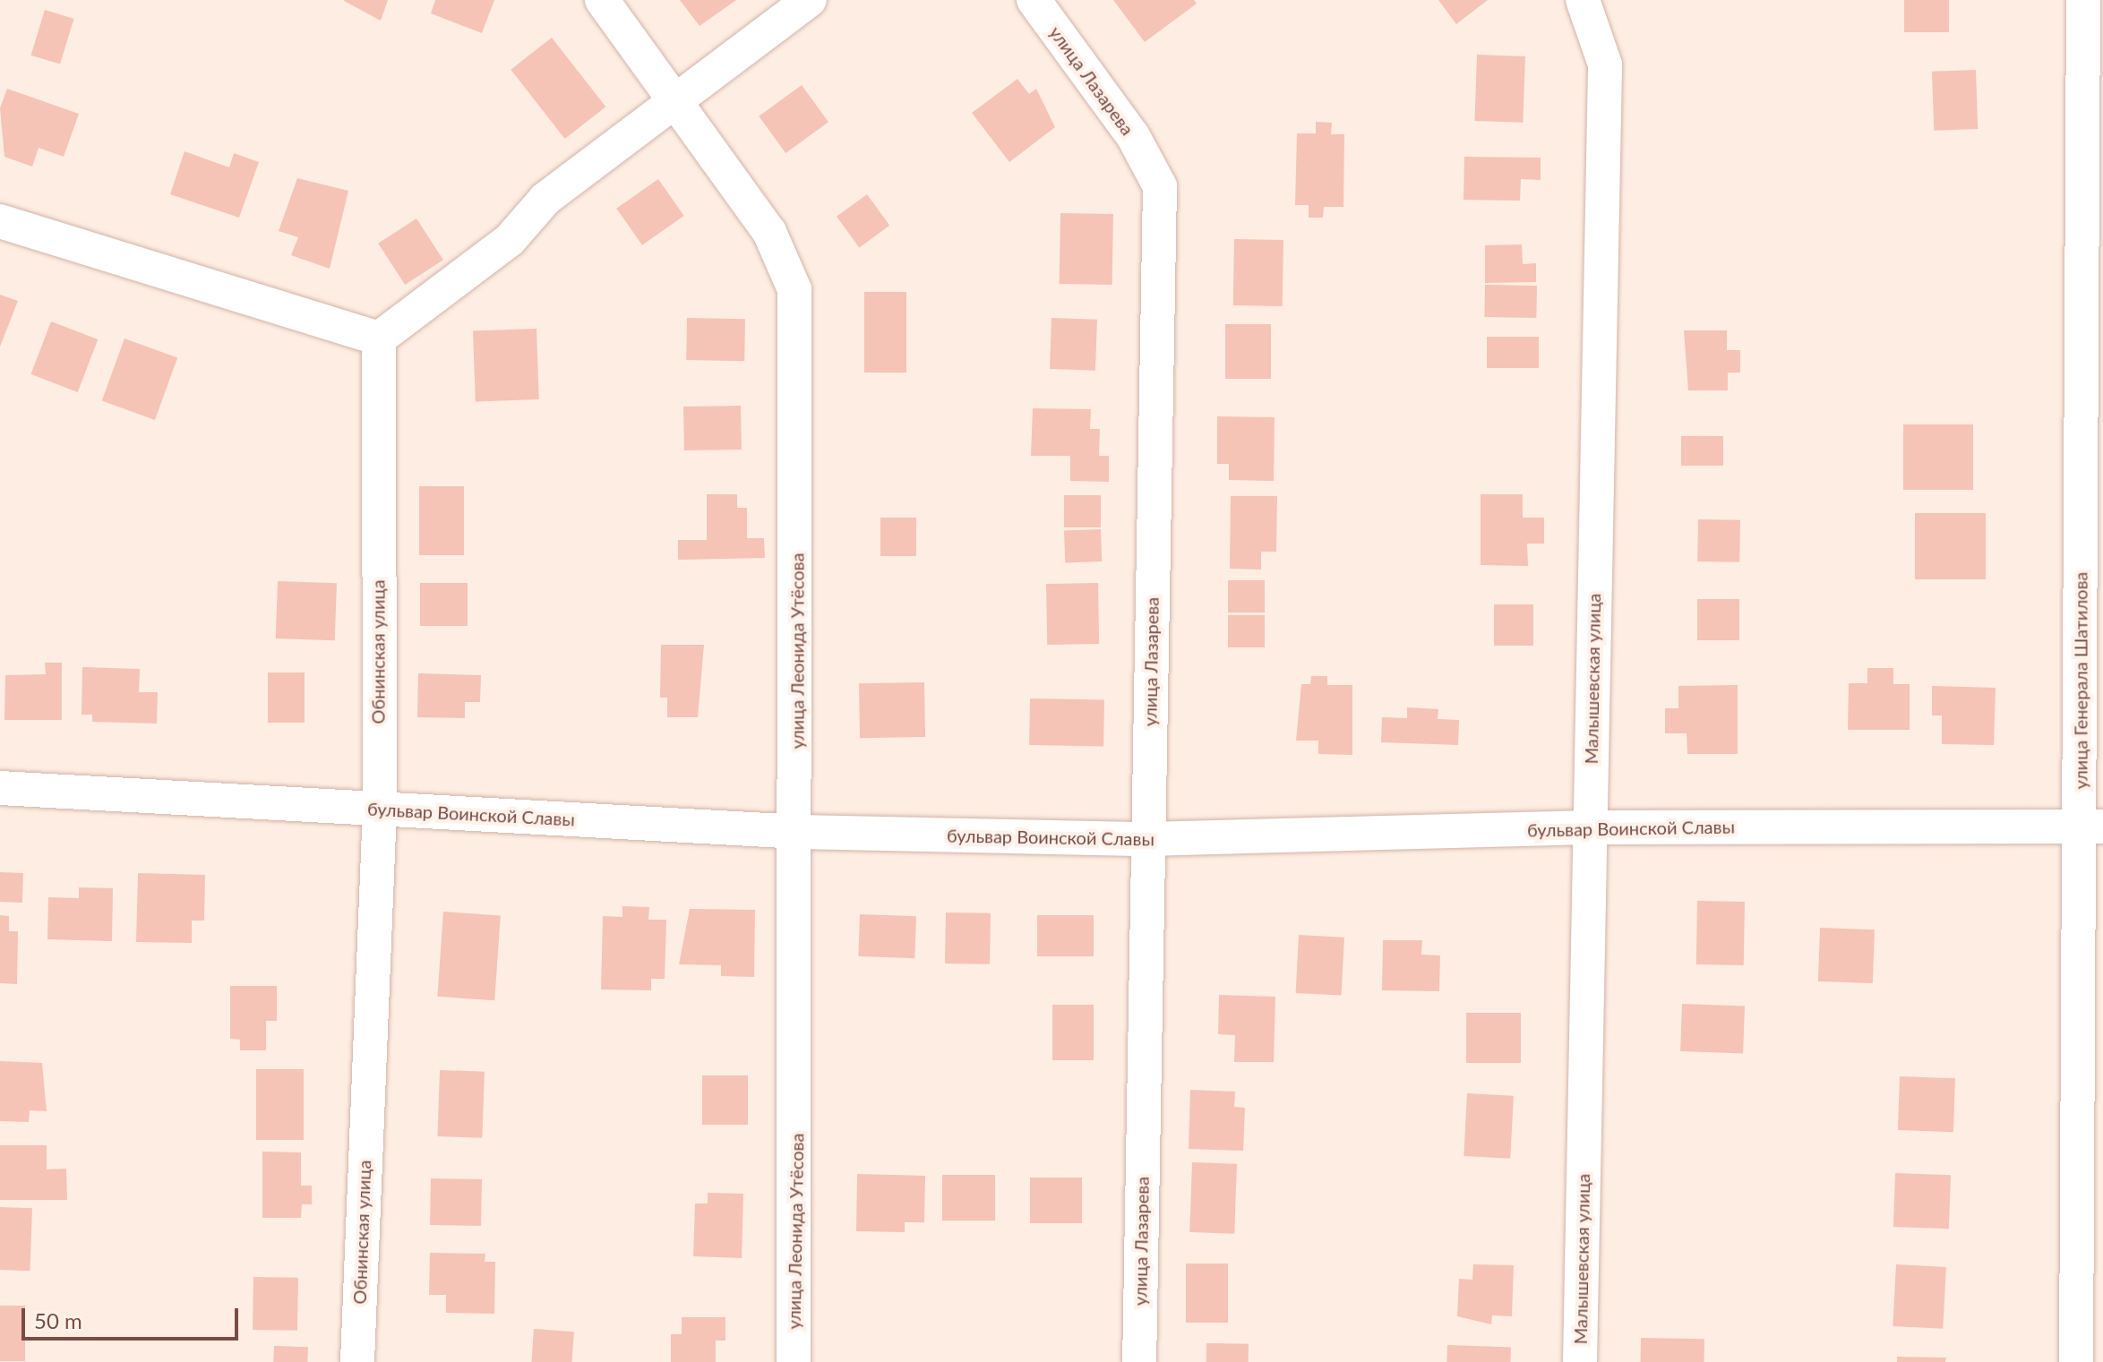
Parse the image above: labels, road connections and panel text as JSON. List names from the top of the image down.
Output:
{
  "streets": {
    "street": [
      "улица Лазарева",
      "улица Леонида Утёсова",
      "Обнинская улица",
      "Малышевская улица",
      "улица Генерала Шатилова",
      "бульвар Воинской Славы"
    ]
  },
  "crossings": [
    ["улица Лазарева", "бульвар Воинской Славы"],
    ["улица Леонида Утёсова", "бульвар Воинской Славы"],
    ["Обнинская улица", "бульвар Воинской Славы"],
    ["Малышевская улица", "бульвар Воинской Славы"],
    ["улица Генерала Шатилова", "бульвар Воинской Славы"]
  ],
  "scale_bar": "50 m"
}
